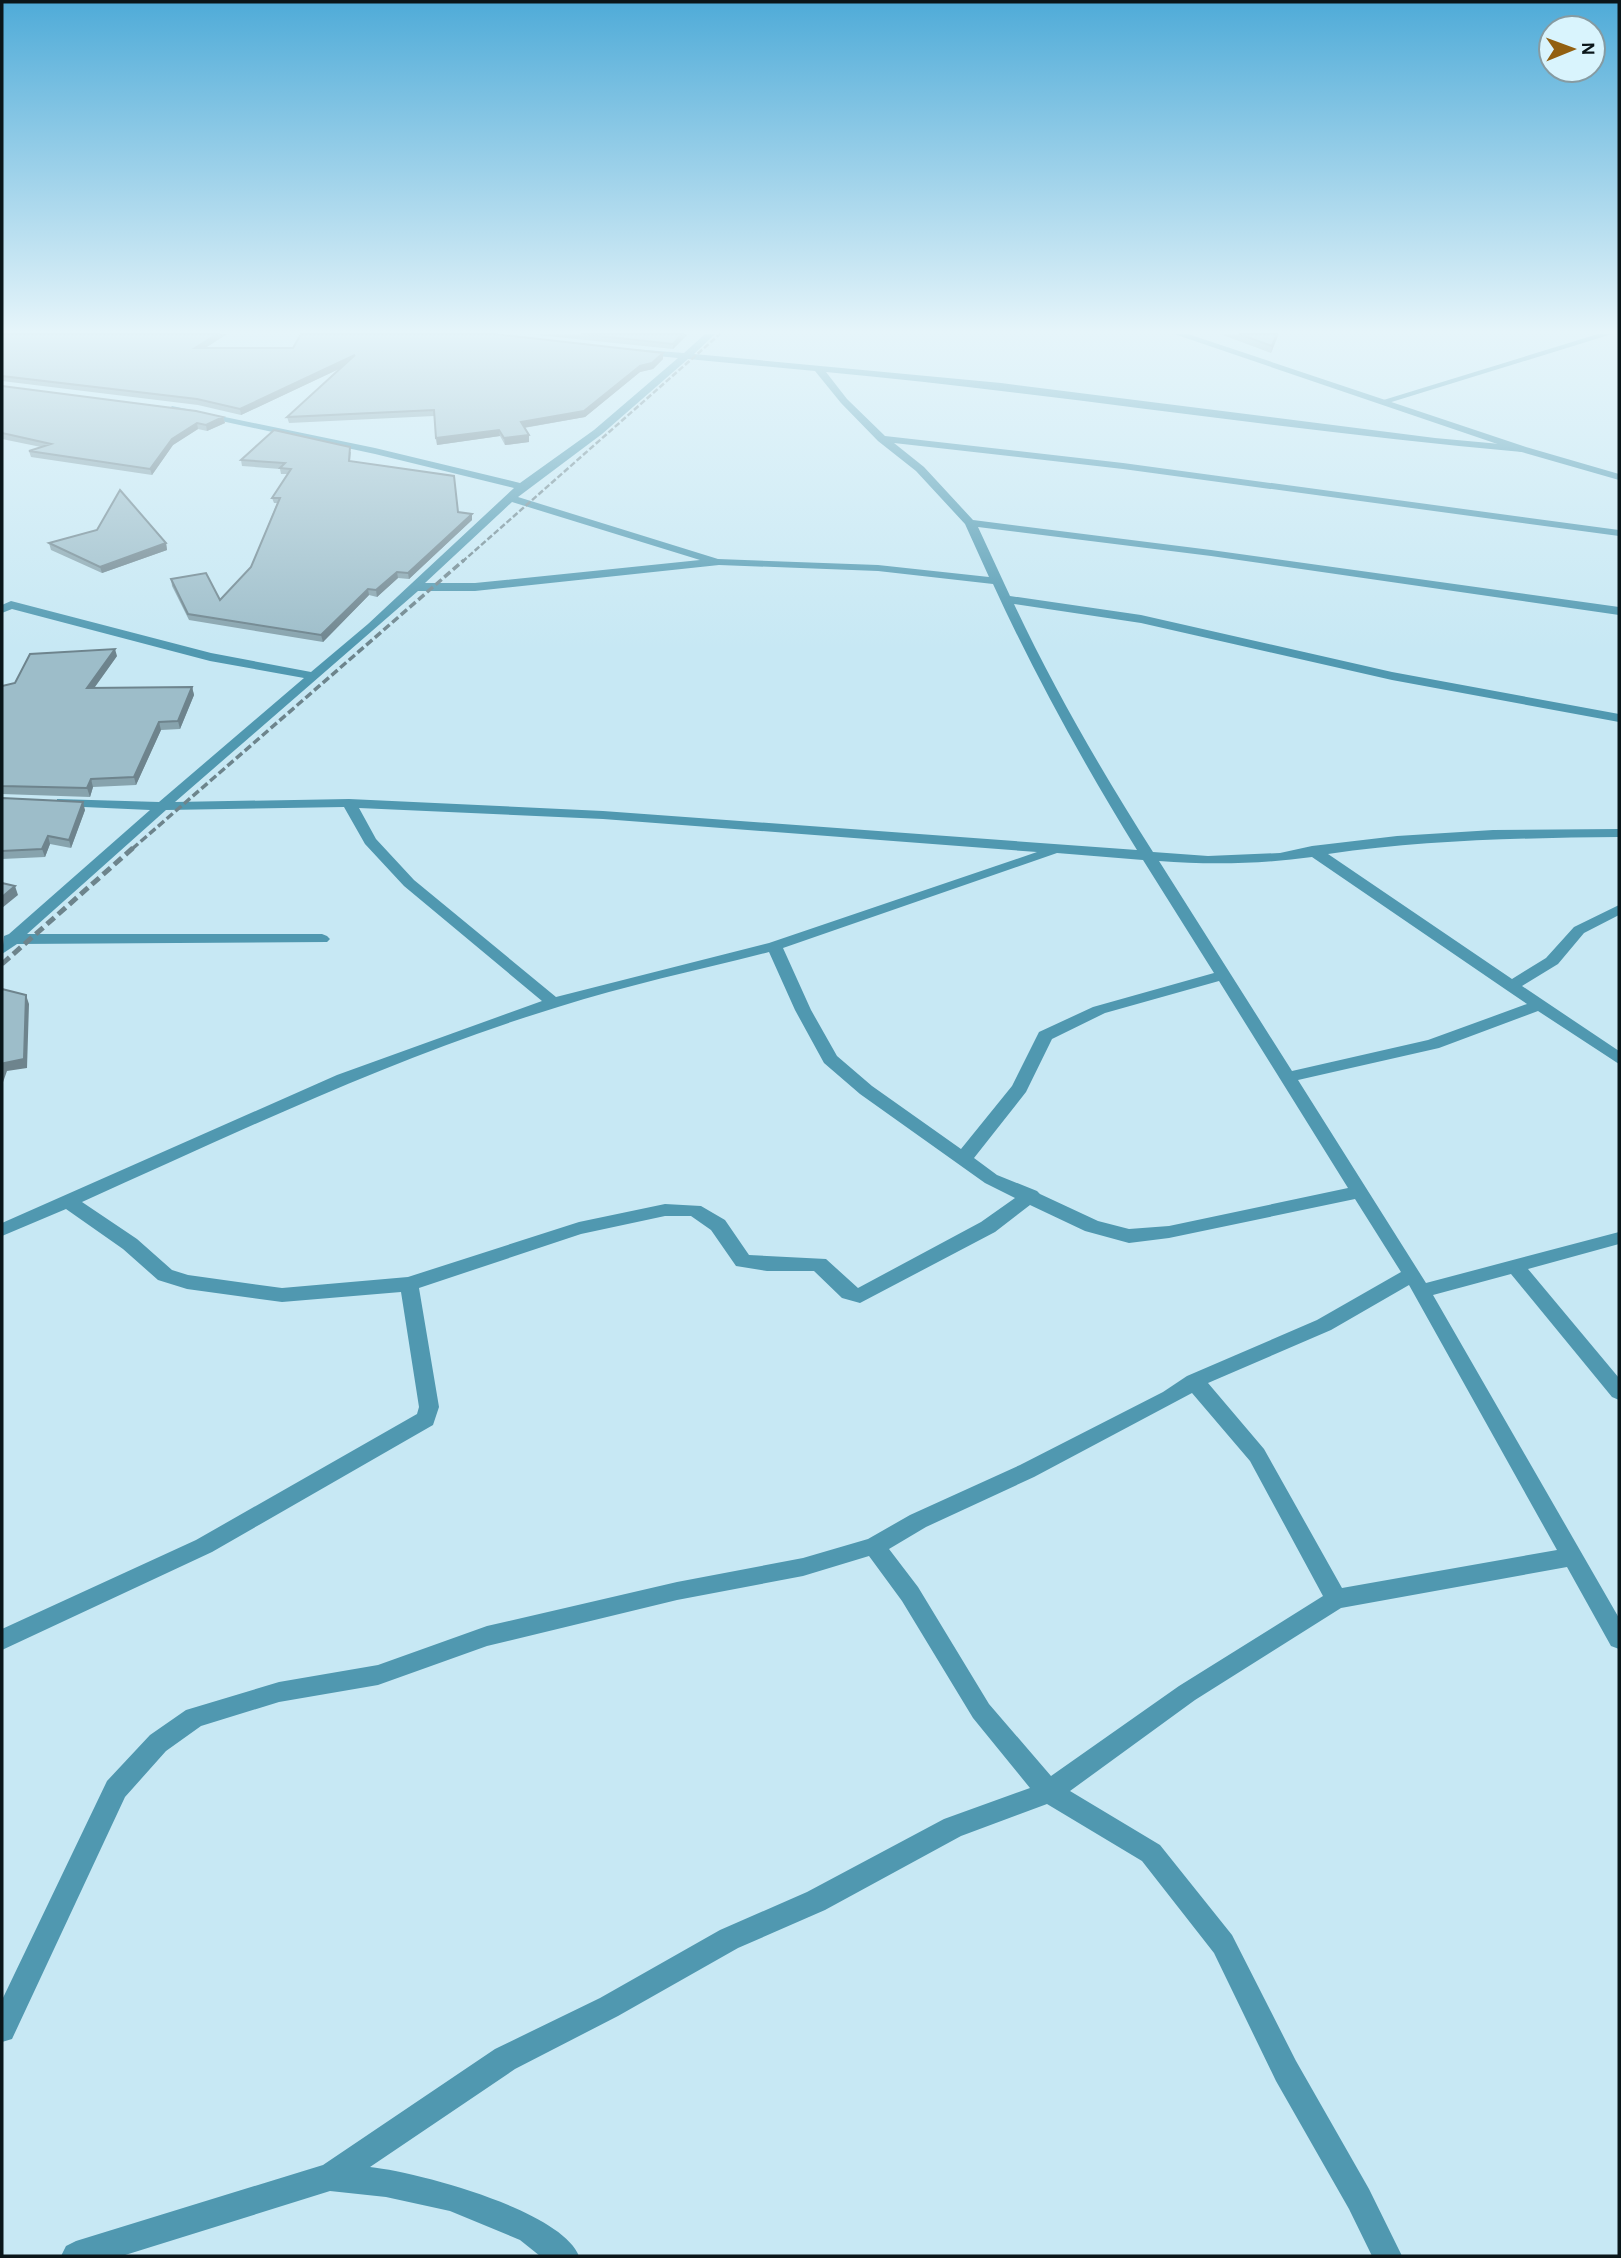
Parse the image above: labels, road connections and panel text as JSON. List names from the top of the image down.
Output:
{
  "north": "right"
}
